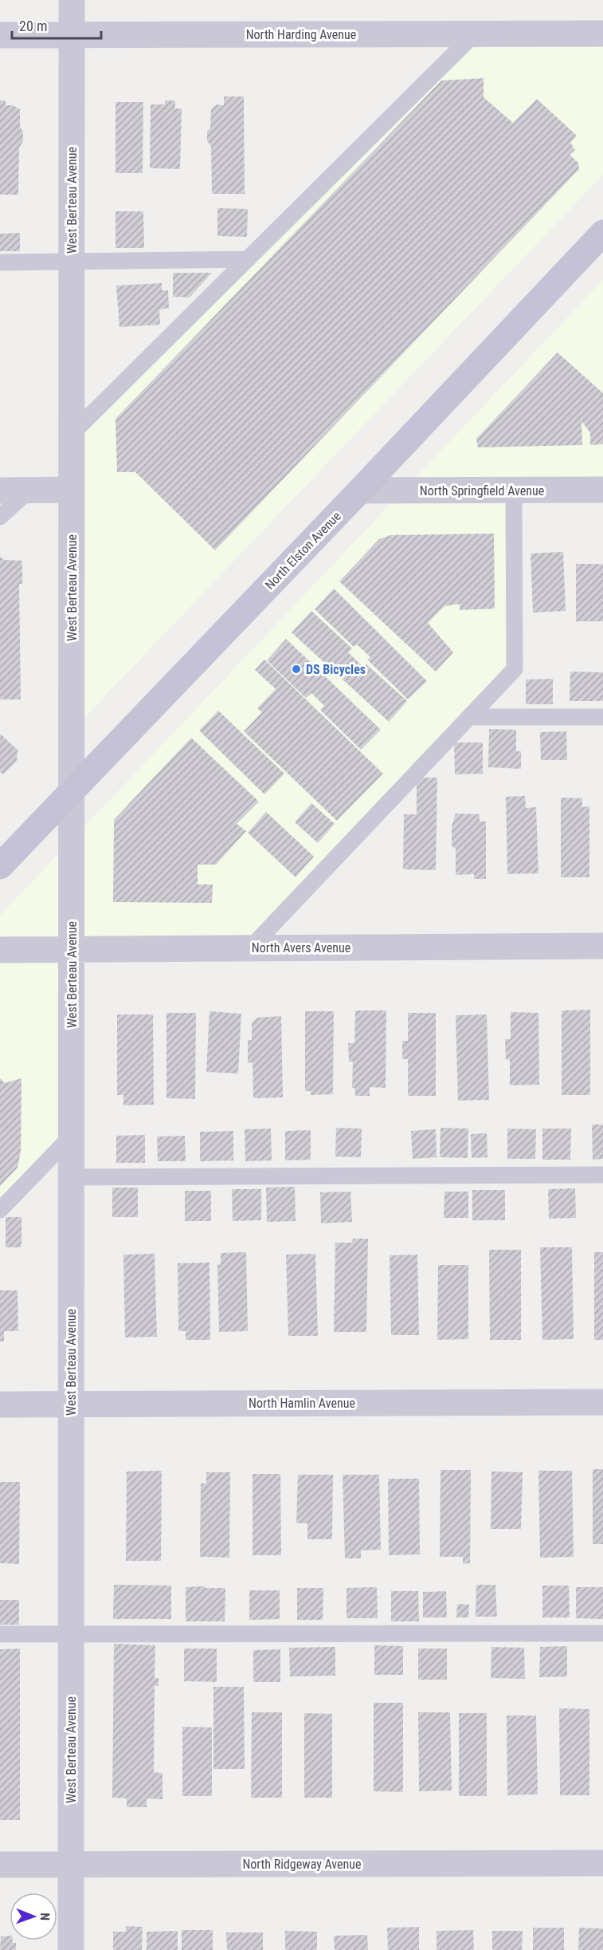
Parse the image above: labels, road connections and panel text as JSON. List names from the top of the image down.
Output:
{
  "streets": {
    "main road": ["North Elston Avenue"],
    "street": [
      "North Harding Avenue",
      "West Berteau Avenue",
      "North Springfield Avenue",
      "North Avers Avenue",
      "North Hamlin Avenue",
      "North Ridgeway Avenue"
    ]
  },
  "crossings": [
    ["North Harding Avenue", "West Berteau Avenue"],
    ["West Berteau Avenue", "North Elston Avenue"],
    ["West Berteau Avenue", "North Avers Avenue"],
    ["West Berteau Avenue", "North Hamlin Avenue"],
    ["West Berteau Avenue", "North Ridgeway Avenue"],
    ["North Springfield Avenue", "North Elston Avenue"]
  ],
  "places": ["DS Bicycles"],
  "scale_bar": "20 m",
  "north": "right"
}
